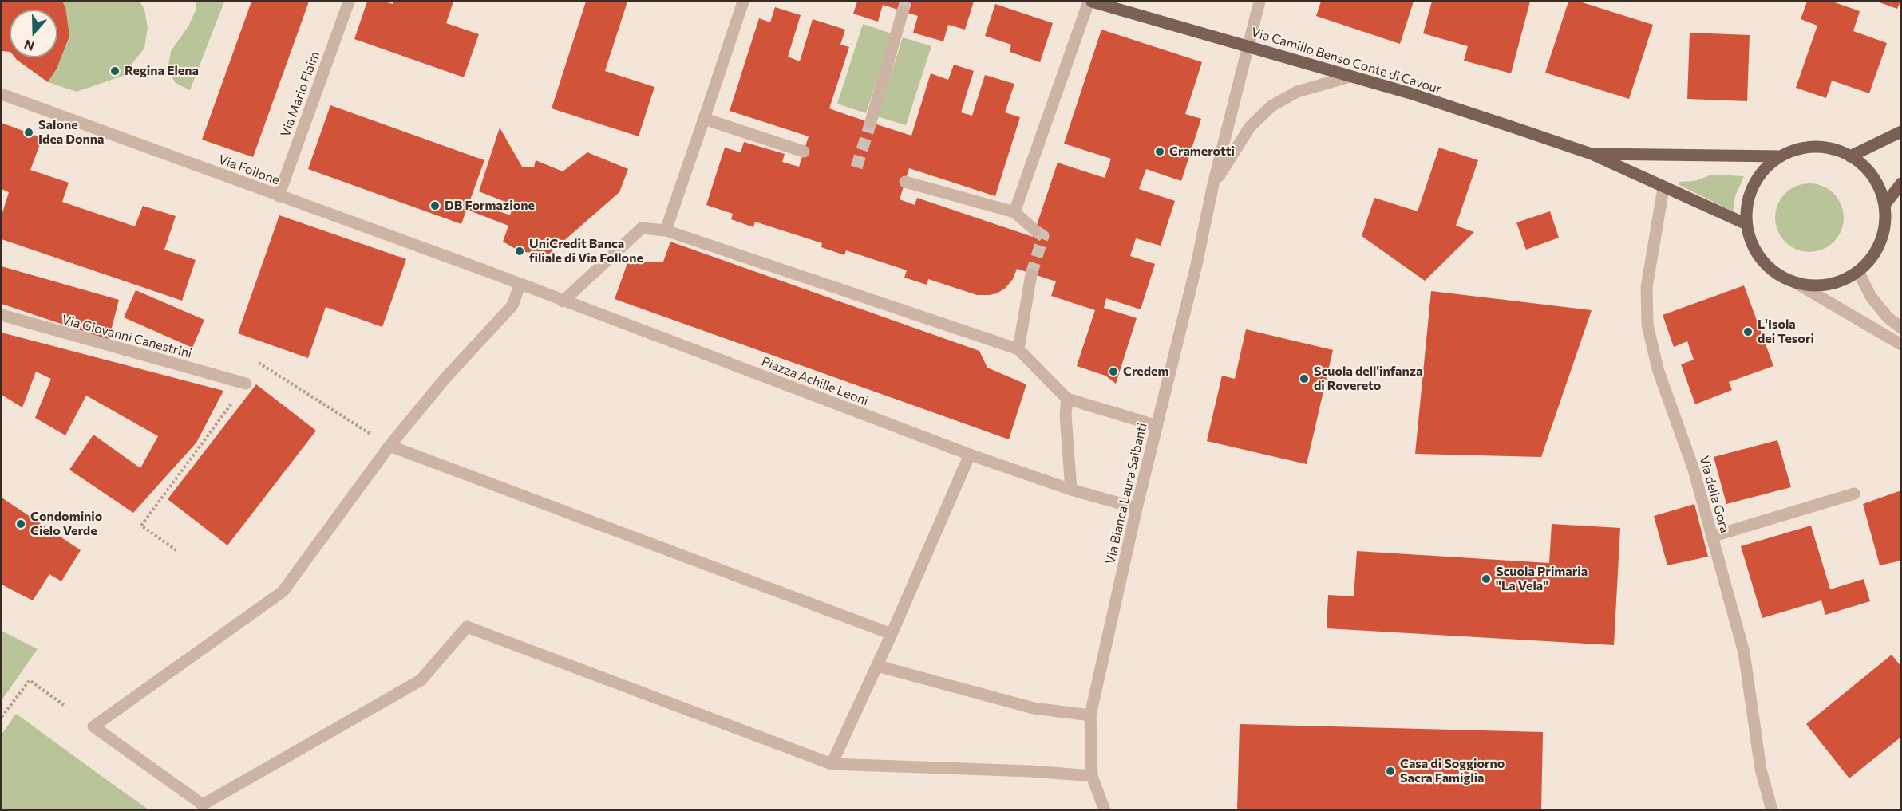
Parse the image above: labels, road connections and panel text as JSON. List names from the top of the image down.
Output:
{
  "streets": {
    "main road": ["Via Camillo Benso Conte di Cavour"],
    "street": [
      "Via Mario Flaim",
      "Via Follone",
      "Via Giovanni Canestrini",
      "Piazza Achille Leoni",
      "Via Bianca Laura Saibanti",
      "Via della Gora"
    ]
  },
  "crossings": [
    ["Via Camillo Benso Conte di Cavour", "Via Bianca Laura Saibanti"],
    ["Via Camillo Benso Conte di Cavour", "Via della Gora"],
    ["Via Mario Flaim", "Via Follone"],
    ["Via Follone", "Piazza Achille Leoni"],
    ["Piazza Achille Leoni", "Via Bianca Laura Saibanti"]
  ],
  "places": [
    "Regina Elena",
    "Salone Idea Donna",
    "Cramerotti",
    "DB Formazione",
    "UniCredit Banca filiale di Via Follone",
    "L'Isola dei Tesori",
    "Credem",
    "Scuola dell'infanza di Rovereto",
    "Condominio Cielo Verde",
    "Scuola Primaria \"La Vela\"",
    "Casa di Soggiorno Sacra Famiglia"
  ],
  "north": "bottom"
}
